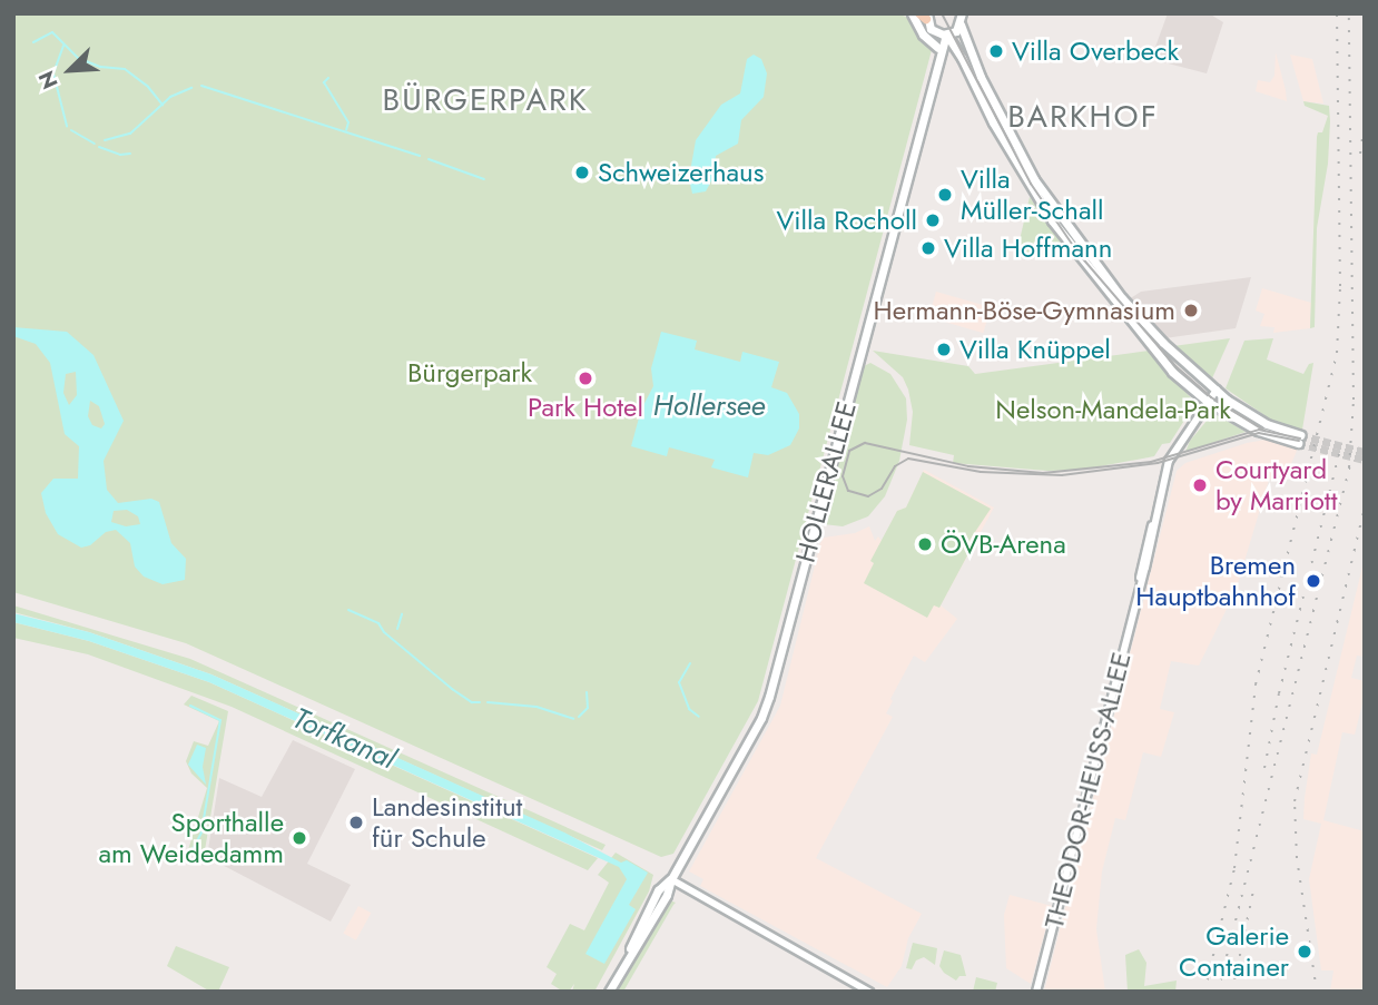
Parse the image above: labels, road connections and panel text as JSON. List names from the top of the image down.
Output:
{
  "streets": {
    "main road": ["HOLLERALLEE"],
    "street": ["THEODOR-HEUSS-ALLEE"]
  },
  "districts": ["BÜRGERPARK", "BARKHOF"],
  "water": ["Hollersee", "Torfkanal"],
  "parks": ["Bürgerpark", "Nelson-Mandela-Park"],
  "places": [
    "Villa Overbeck",
    "Schweizerhaus",
    "Villa Müller-Schall",
    "Villa Rocholl",
    "Villa Hoffmann",
    "Hermann-Böse-Gymnasium",
    "Villa Knüppel",
    "Park Hotel",
    "Courtyard by Marriott",
    "ÖVB-Arena",
    "Bremen Hauptbahnhof",
    "Landesinstitut für Schule",
    "Sporthalle am Weidedamm",
    "Galerie Container"
  ],
  "north": "bottom left"
}
